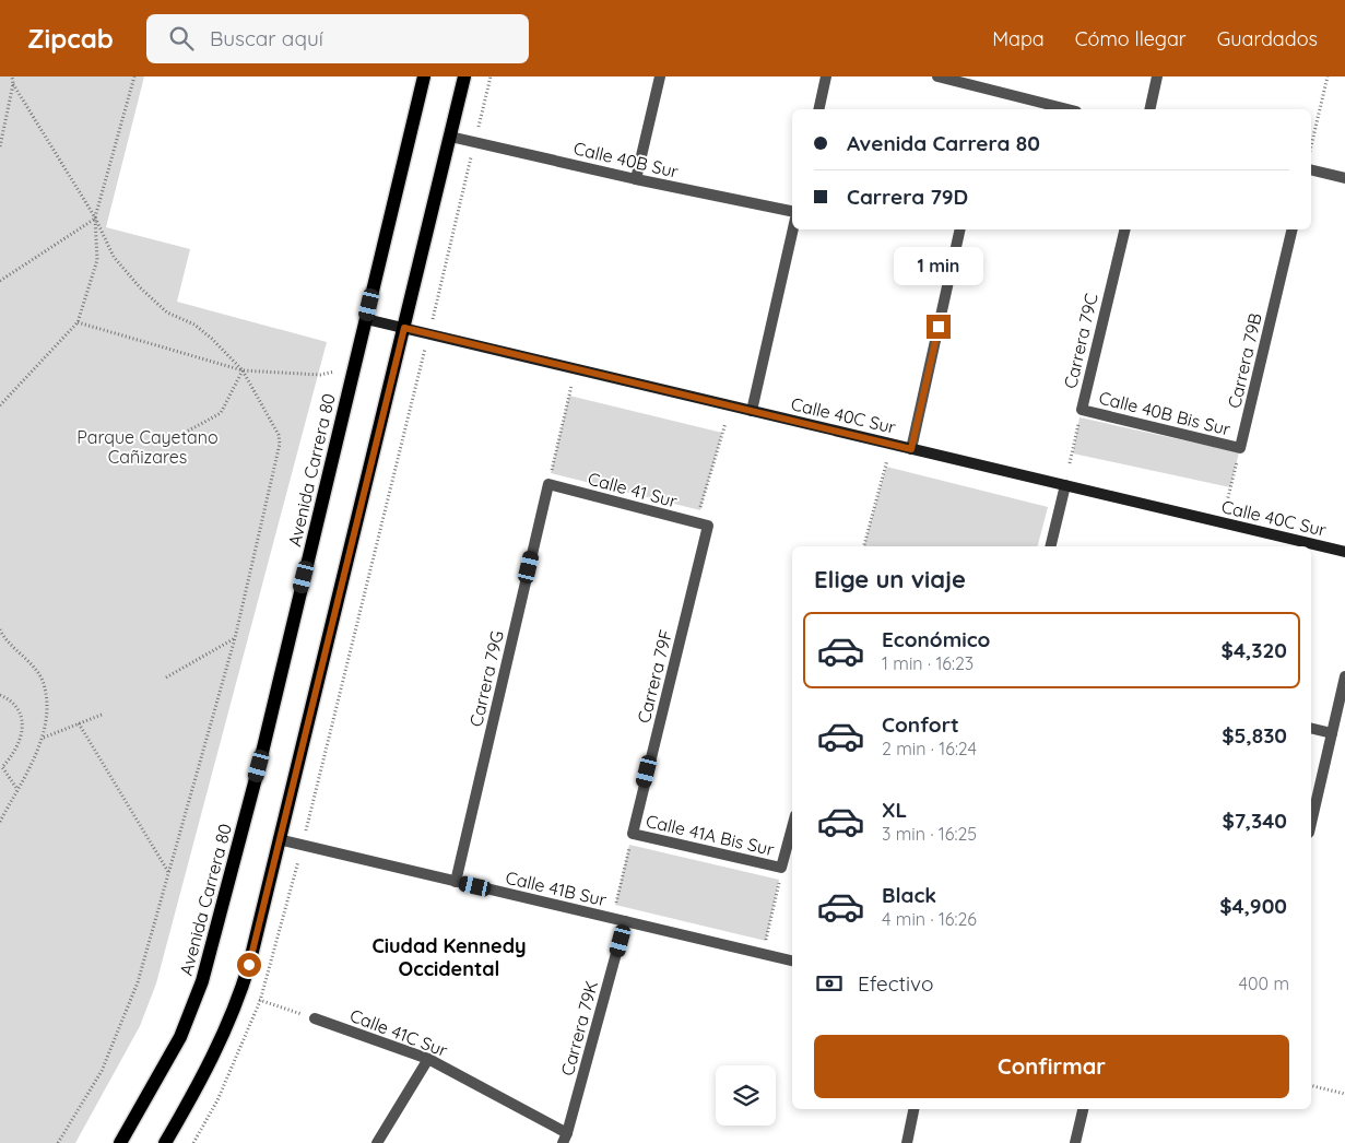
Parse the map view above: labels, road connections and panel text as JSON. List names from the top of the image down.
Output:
{
  "streets": {
    "main road": ["Avenida Carrera 80"],
    "street": [
      "Calle 40B Sur",
      "Carrera 79C",
      "Carrera 79B",
      "Calle 40B Bis Sur",
      "Calle 40C Sur",
      "Calle 41 Sur",
      "Carrera 79F",
      "Carrera 79G",
      "Calle 41A Bis Sur",
      "Calle 41B Sur",
      "Carrera 79K",
      "Calle 41C Sur"
    ]
  },
  "crossings": [
    ["Carrera 79C", "Calle 40B Bis Sur"],
    ["Carrera 79B", "Calle 40B Bis Sur"],
    ["Calle 40C Sur", "Avenida Carrera 80"],
    ["Calle 41 Sur", "Carrera 79F"],
    ["Calle 41 Sur", "Carrera 79G"],
    ["Carrera 79F", "Calle 41A Bis Sur"],
    ["Carrera 79G", "Calle 41B Sur"],
    ["Calle 41B Sur", "Carrera 79K"],
    ["Carrera 79K", "Calle 41C Sur"]
  ],
  "districts": ["Ciudad Kennedy Occidental"],
  "parks": ["Parque Cayetano Cañizares"],
  "page": {
    "header": "Zipcab",
    "search": "Buscar aquí",
    "nav": ["Mapa", "Cómo llegar", "Guardados"],
    "banner": ["Avenida Carrera 80", "Carrera 79D"],
    "bubble": "1 min",
    "heading": "Elige un viaje",
    "list": [
      {
        "name": "Económico",
        "note": "1 min · 16:23",
        "value": "$4,320"
      },
      {
        "name": "Confort",
        "note": "2 min · 16:24",
        "value": "$5,830"
      },
      {
        "name": "XL",
        "note": "3 min · 16:25",
        "value": "$7,340"
      },
      {
        "name": "Black",
        "note": "4 min · 16:26",
        "value": "$4,900"
      }
    ],
    "pay": ["Efectivo", "400 m"],
    "buttons": "Confirmar"
  }
}
